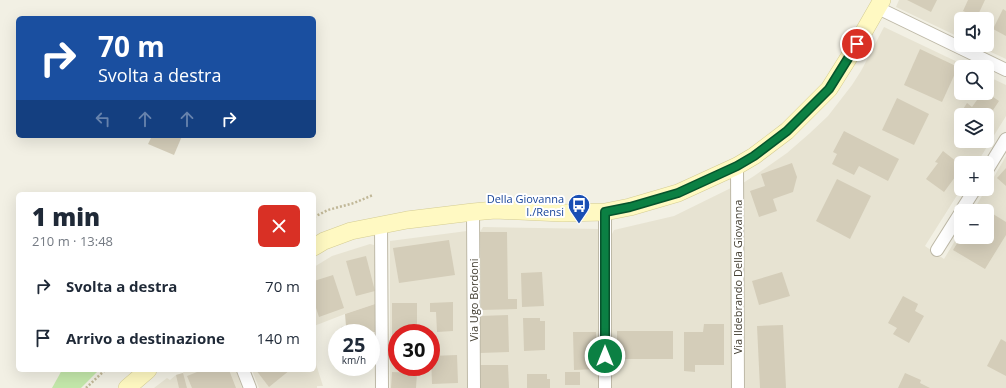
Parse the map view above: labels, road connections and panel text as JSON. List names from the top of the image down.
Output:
{
  "streets": {
    "street": ["Via Ildebrando Della Giovanna", "Via Ugo Bordoni"]
  },
  "places": {
    "bus stop": ["Della Giovanna I./Rensi"]
  },
  "page": {
    "map_buttons": ["+", "−"],
    "turn": ["70 m", "Svolta a destra"],
    "heading": ["1 min", "210 m · 13:48"],
    "list": [
      {
        "name": "Svolta a destra",
        "value": "70 m"
      },
      {
        "name": "Arrivo a destinazione",
        "value": "140 m"
      }
    ],
    "speed": "25 km/h",
    "limit": "30"
  }
}
